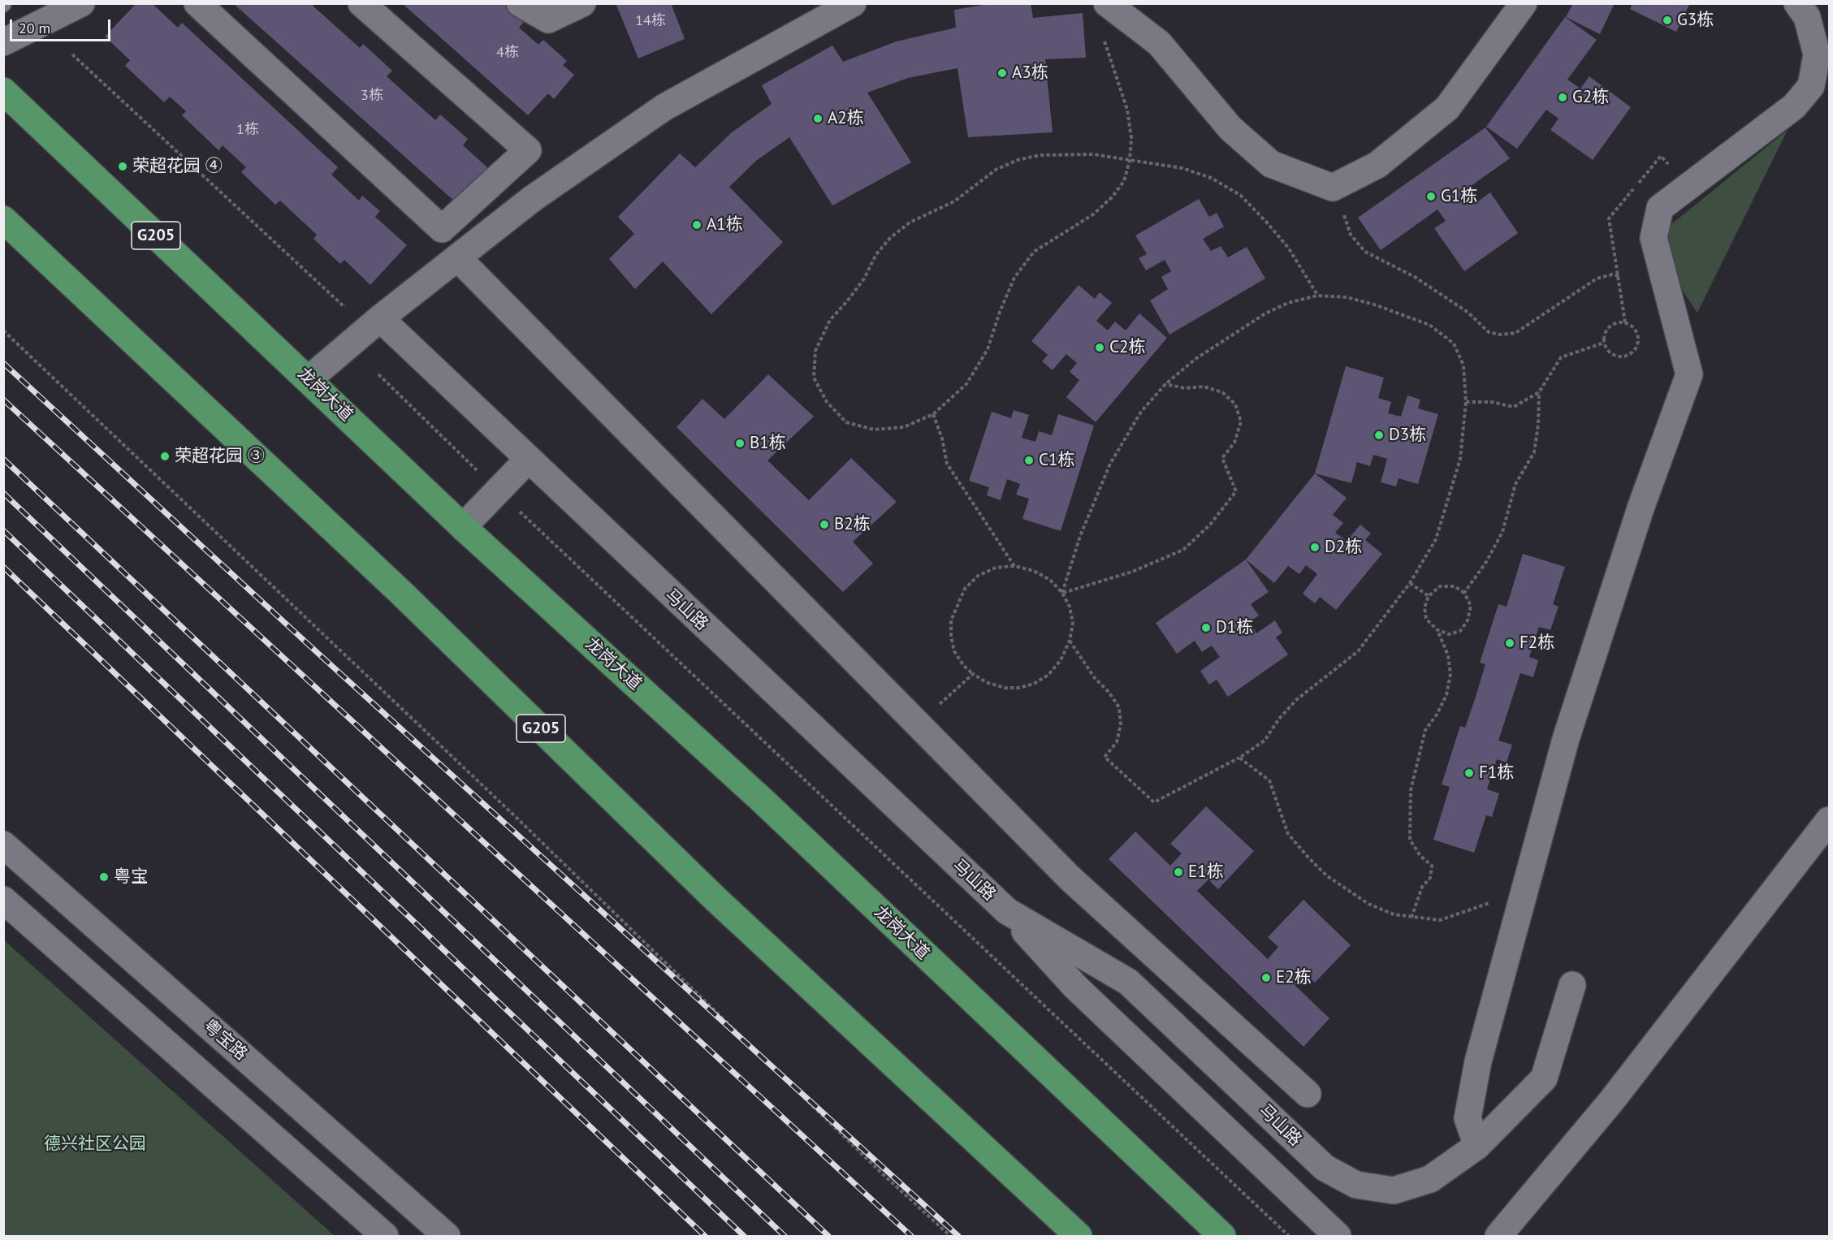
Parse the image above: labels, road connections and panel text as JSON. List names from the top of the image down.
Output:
{
  "streets": {
    "highway": ["G205", "龙岗大道"],
    "street": ["马山路", "粤宝路"]
  },
  "parks": ["德兴社区公园"],
  "places": [
    "G3栋",
    "A3栋",
    "G2栋",
    "A2栋",
    "荣超花园 ④",
    "G1栋",
    "A1栋",
    "C2栋",
    "D3栋",
    "B1栋",
    "荣超花园 ③",
    "C1栋",
    "B2栋",
    "D2栋",
    "D1栋",
    "F2栋",
    "F1栋",
    "E1栋",
    "粤宝",
    "E2栋"
  ],
  "house_numbers": [
    "14栋",
    "4栋",
    "3栋",
    "1栋"
  ],
  "scale_bar": "20 m"
}
